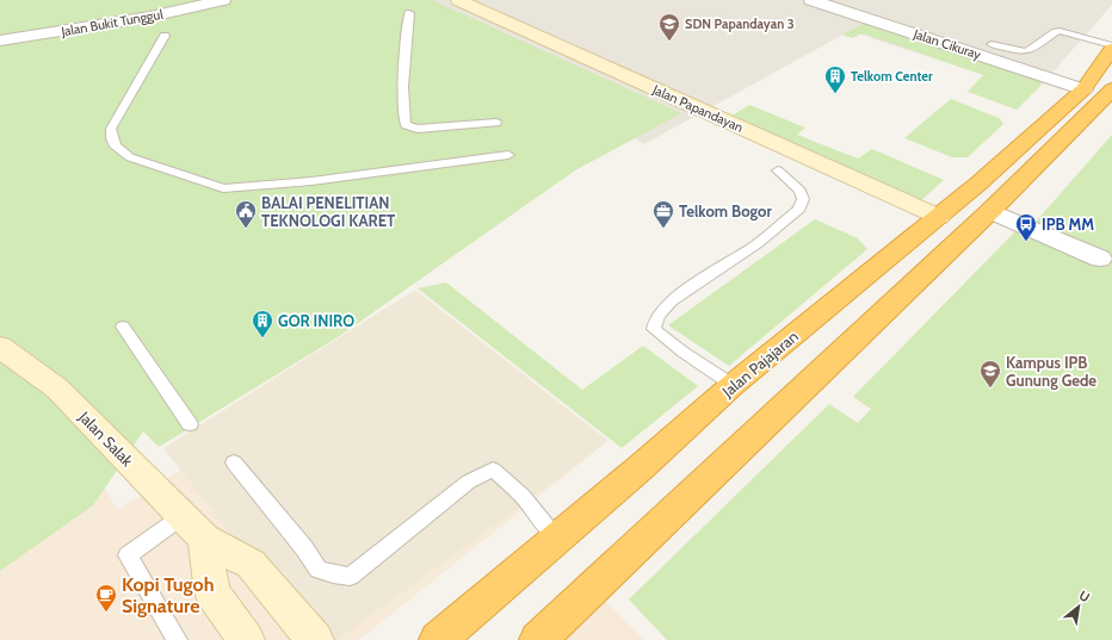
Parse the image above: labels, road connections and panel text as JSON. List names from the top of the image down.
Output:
{
  "streets": {
    "highway": ["Jalan Pajajaran"],
    "street": [
      "Jalan Bukit Tunggul",
      "Jalan Cikuray",
      "Jalan Papandayan",
      "Jalan Salak"
    ]
  },
  "crossings": [
    ["Jalan Cikuray", "Jalan Pajajaran"],
    ["Jalan Papandayan", "Jalan Pajajaran"]
  ],
  "places": {
    "school or university": ["SDN Papandayan 3", "Kampus IPB Gunung Gede"],
    "building": ["Telkom Center", "GOR INIRO"],
    "public building": ["BALAI PENELITIAN TEKNOLOGI KARET"],
    "office": ["Telkom Bogor"],
    "bus stop": ["IPB MM"],
    "cafe": ["Kopi Tugoh Signature"]
  },
  "north": "top right"
}
